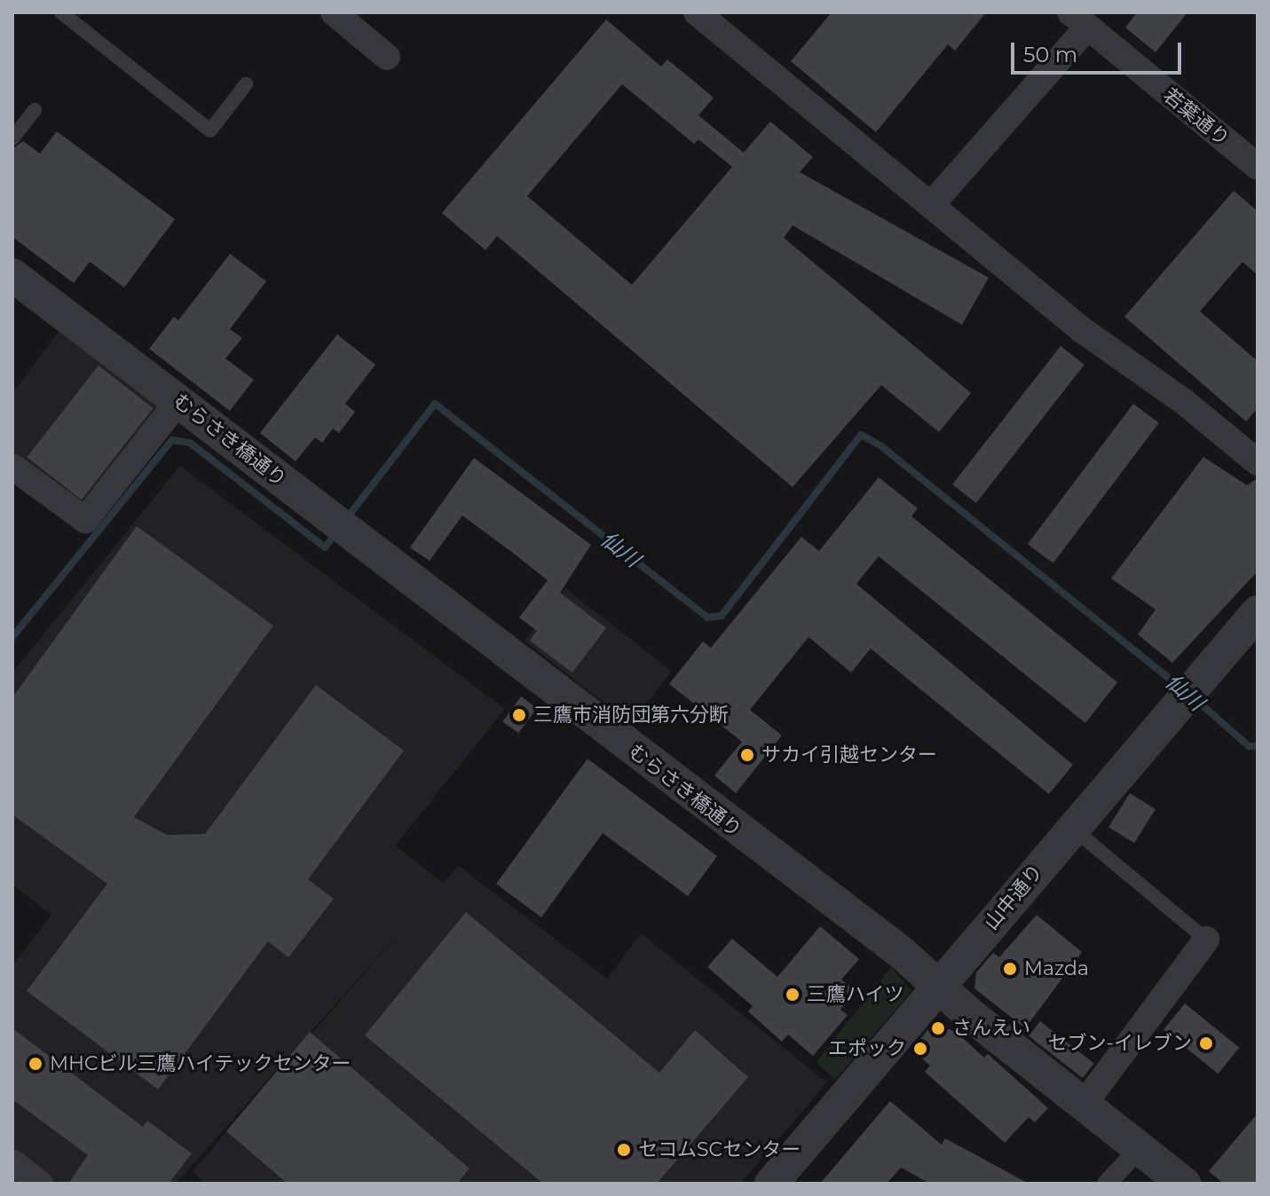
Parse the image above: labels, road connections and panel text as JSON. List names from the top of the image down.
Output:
{
  "streets": {
    "street": ["若葉通り", "むらさき橋通り", "山中通り"]
  },
  "crossings": [
    ["むらさき橋通り", "山中通り"]
  ],
  "water": ["仙川"],
  "places": [
    "三鷹市消防団第六分断",
    "サカイ引越センター",
    "Mazda",
    "三鷹ハイツ",
    "さんえい",
    "セブン-イレブン",
    "エポック",
    "MHCビル三鷹ハイテックセンター",
    "セコムSCセンター"
  ],
  "scale_bar": "50 m"
}
